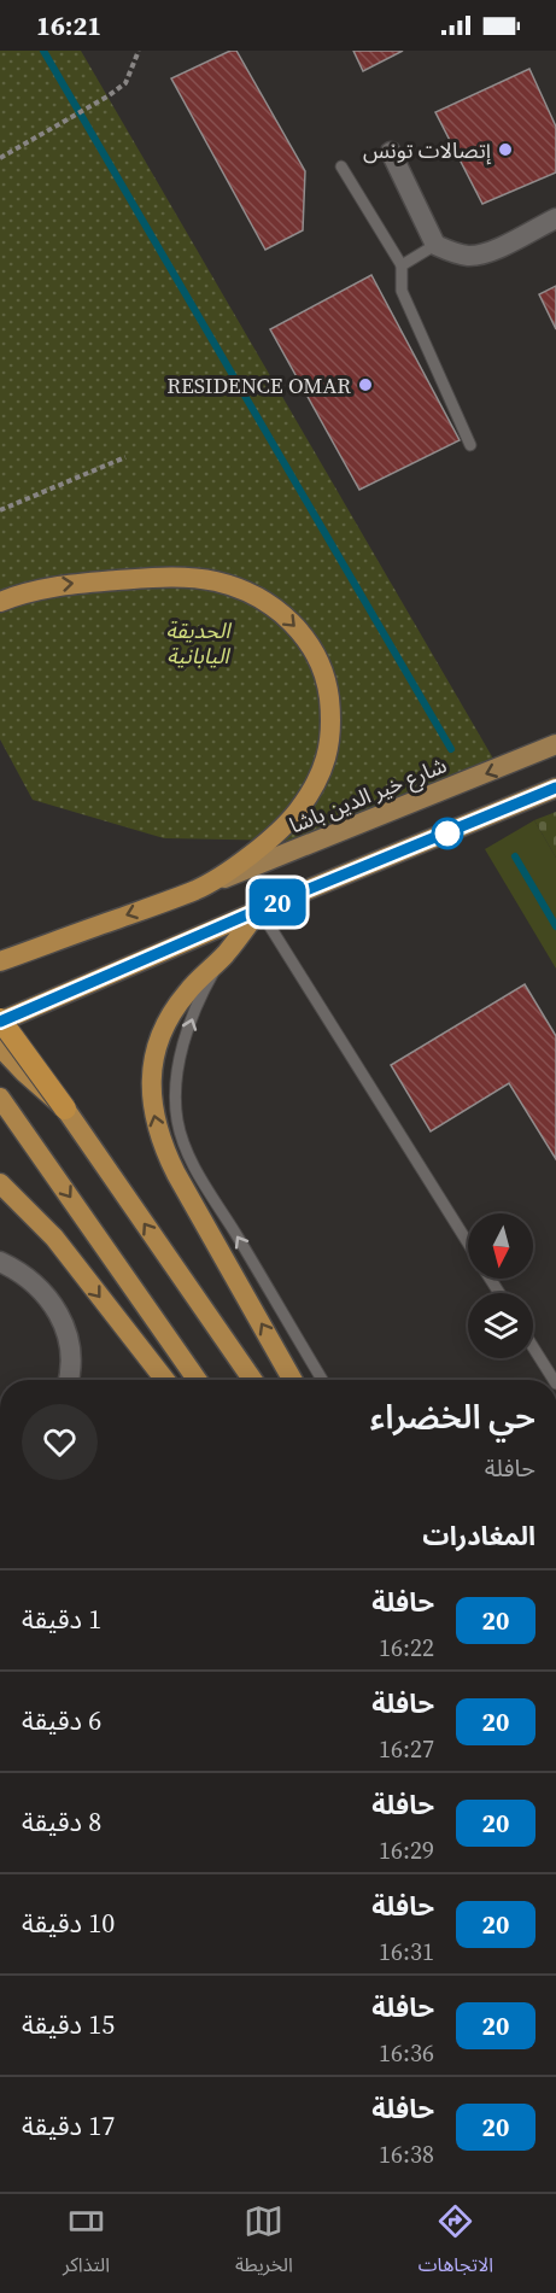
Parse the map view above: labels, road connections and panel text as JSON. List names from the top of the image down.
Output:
{
  "streets": {
    "main road": ["شارع خير الدين باشا"]
  },
  "parks": ["الحديقة اليابانية"],
  "places": ["إتصالات تونس", "RESIDENCE OMAR"],
  "lines": ["bus line 20"],
  "north": "bottom",
  "page": {
    "status": "16:21",
    "on_map": "20",
    "heading": [
      ["حي الخضراء", "حافلة"],
      "المغادرات"
    ],
    "list": [
      {
        "mark": "20",
        "name": "حافلة",
        "note": "16:22",
        "value": "1 دقيقة"
      },
      {
        "mark": "20",
        "name": "حافلة",
        "note": "16:27",
        "value": "6 دقيقة"
      },
      {
        "mark": "20",
        "name": "حافلة",
        "note": "16:29",
        "value": "8 دقيقة"
      },
      {
        "mark": "20",
        "name": "حافلة",
        "note": "16:31",
        "value": "10 دقيقة"
      },
      {
        "mark": "20",
        "name": "حافلة",
        "note": "16:36",
        "value": "15 دقيقة"
      },
      {
        "mark": "20",
        "name": "حافلة",
        "note": "16:38",
        "value": "17 دقيقة"
      }
    ],
    "tabs": ["الاتجاهات", "الخريطة", "التذاكر"]
  }
}
